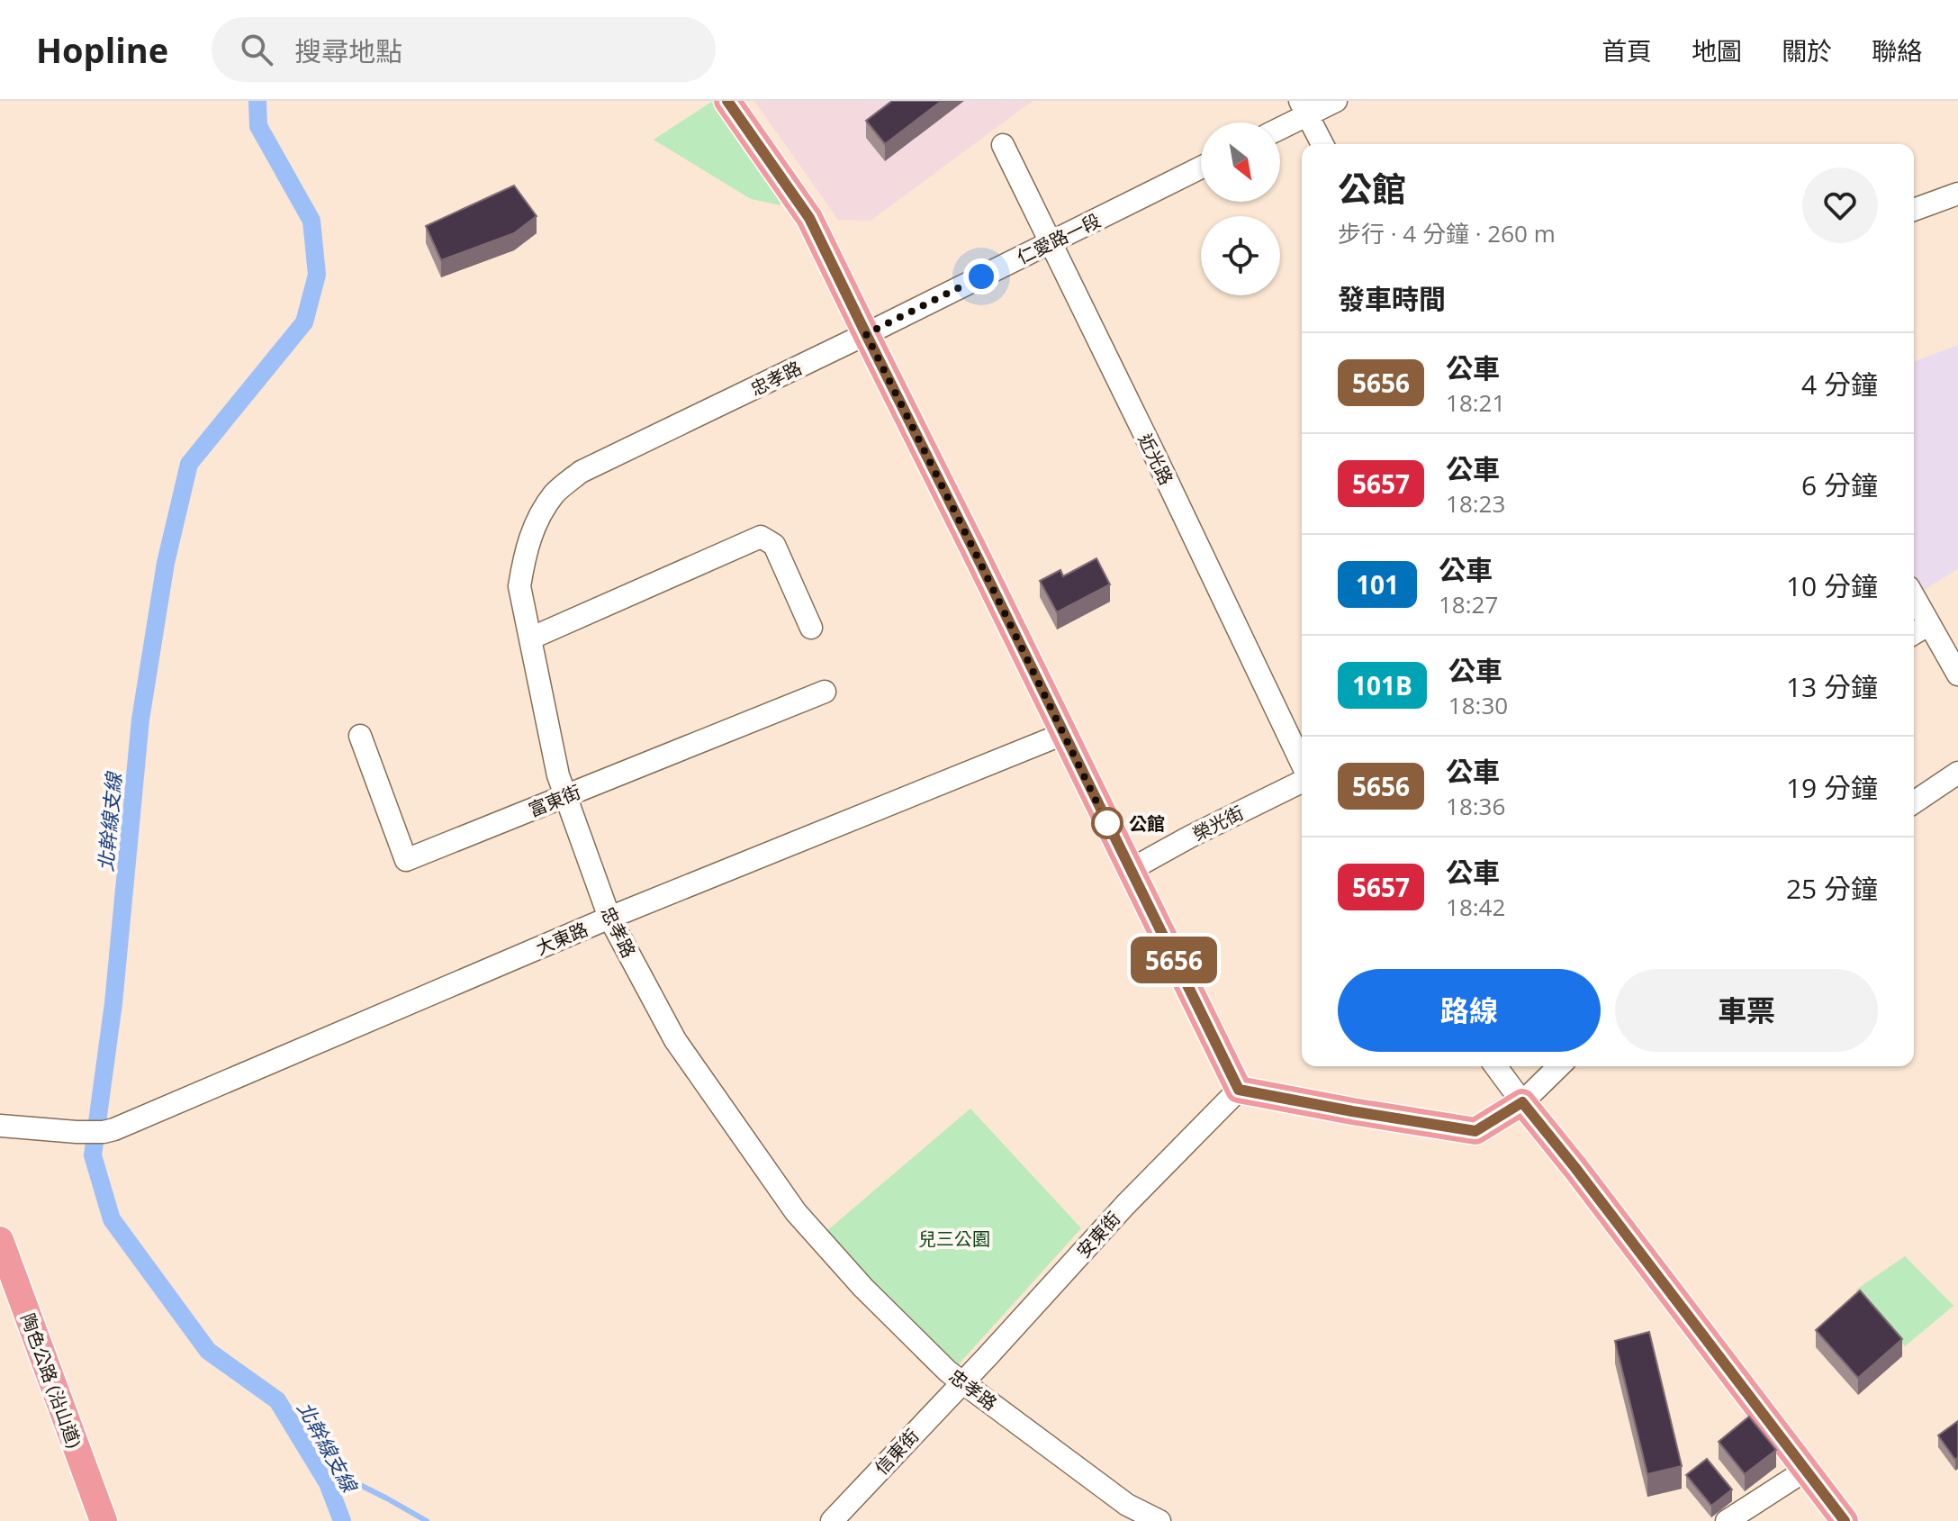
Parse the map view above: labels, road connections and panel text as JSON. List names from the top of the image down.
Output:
{
  "streets": {
    "main road": ["陶色公路 (沿山道)"],
    "street": [
      "仁愛路一段",
      "忠孝路",
      "近光路",
      "富東街",
      "榮光街",
      "大東路",
      "安東街",
      "信東街"
    ]
  },
  "crossings": [
    ["仁愛路一段", "忠孝路"],
    ["仁愛路一段", "近光路"],
    ["忠孝路", "富東街"],
    ["忠孝路", "大東路"],
    ["忠孝路", "安東街"],
    ["忠孝路", "信東街"],
    ["安東街", "信東街"]
  ],
  "water": ["北幹線支線"],
  "parks": ["兒三公園"],
  "places": ["公館"],
  "lines": ["bus line 5656"],
  "north": "bottom right",
  "page": {
    "header": "Hopline",
    "search": "搜尋地點",
    "nav": [
      "首頁",
      "地圖",
      "關於",
      "聯絡"
    ],
    "on_map": "5656",
    "heading": [
      ["公館", "步行 · 4 分鐘 · 260 m"],
      "發車時間"
    ],
    "list": [
      {
        "mark": "5656",
        "name": "公車",
        "note": "18:21",
        "value": "4 分鐘"
      },
      {
        "mark": "5657",
        "name": "公車",
        "note": "18:23",
        "value": "6 分鐘"
      },
      {
        "mark": "101",
        "name": "公車",
        "note": "18:27",
        "value": "10 分鐘"
      },
      {
        "mark": "101B",
        "name": "公車",
        "note": "18:30",
        "value": "13 分鐘"
      },
      {
        "mark": "5656",
        "name": "公車",
        "note": "18:36",
        "value": "19 分鐘"
      },
      {
        "mark": "5657",
        "name": "公車",
        "note": "18:42",
        "value": "25 分鐘"
      }
    ],
    "buttons": ["路線", "車票"]
  }
}
